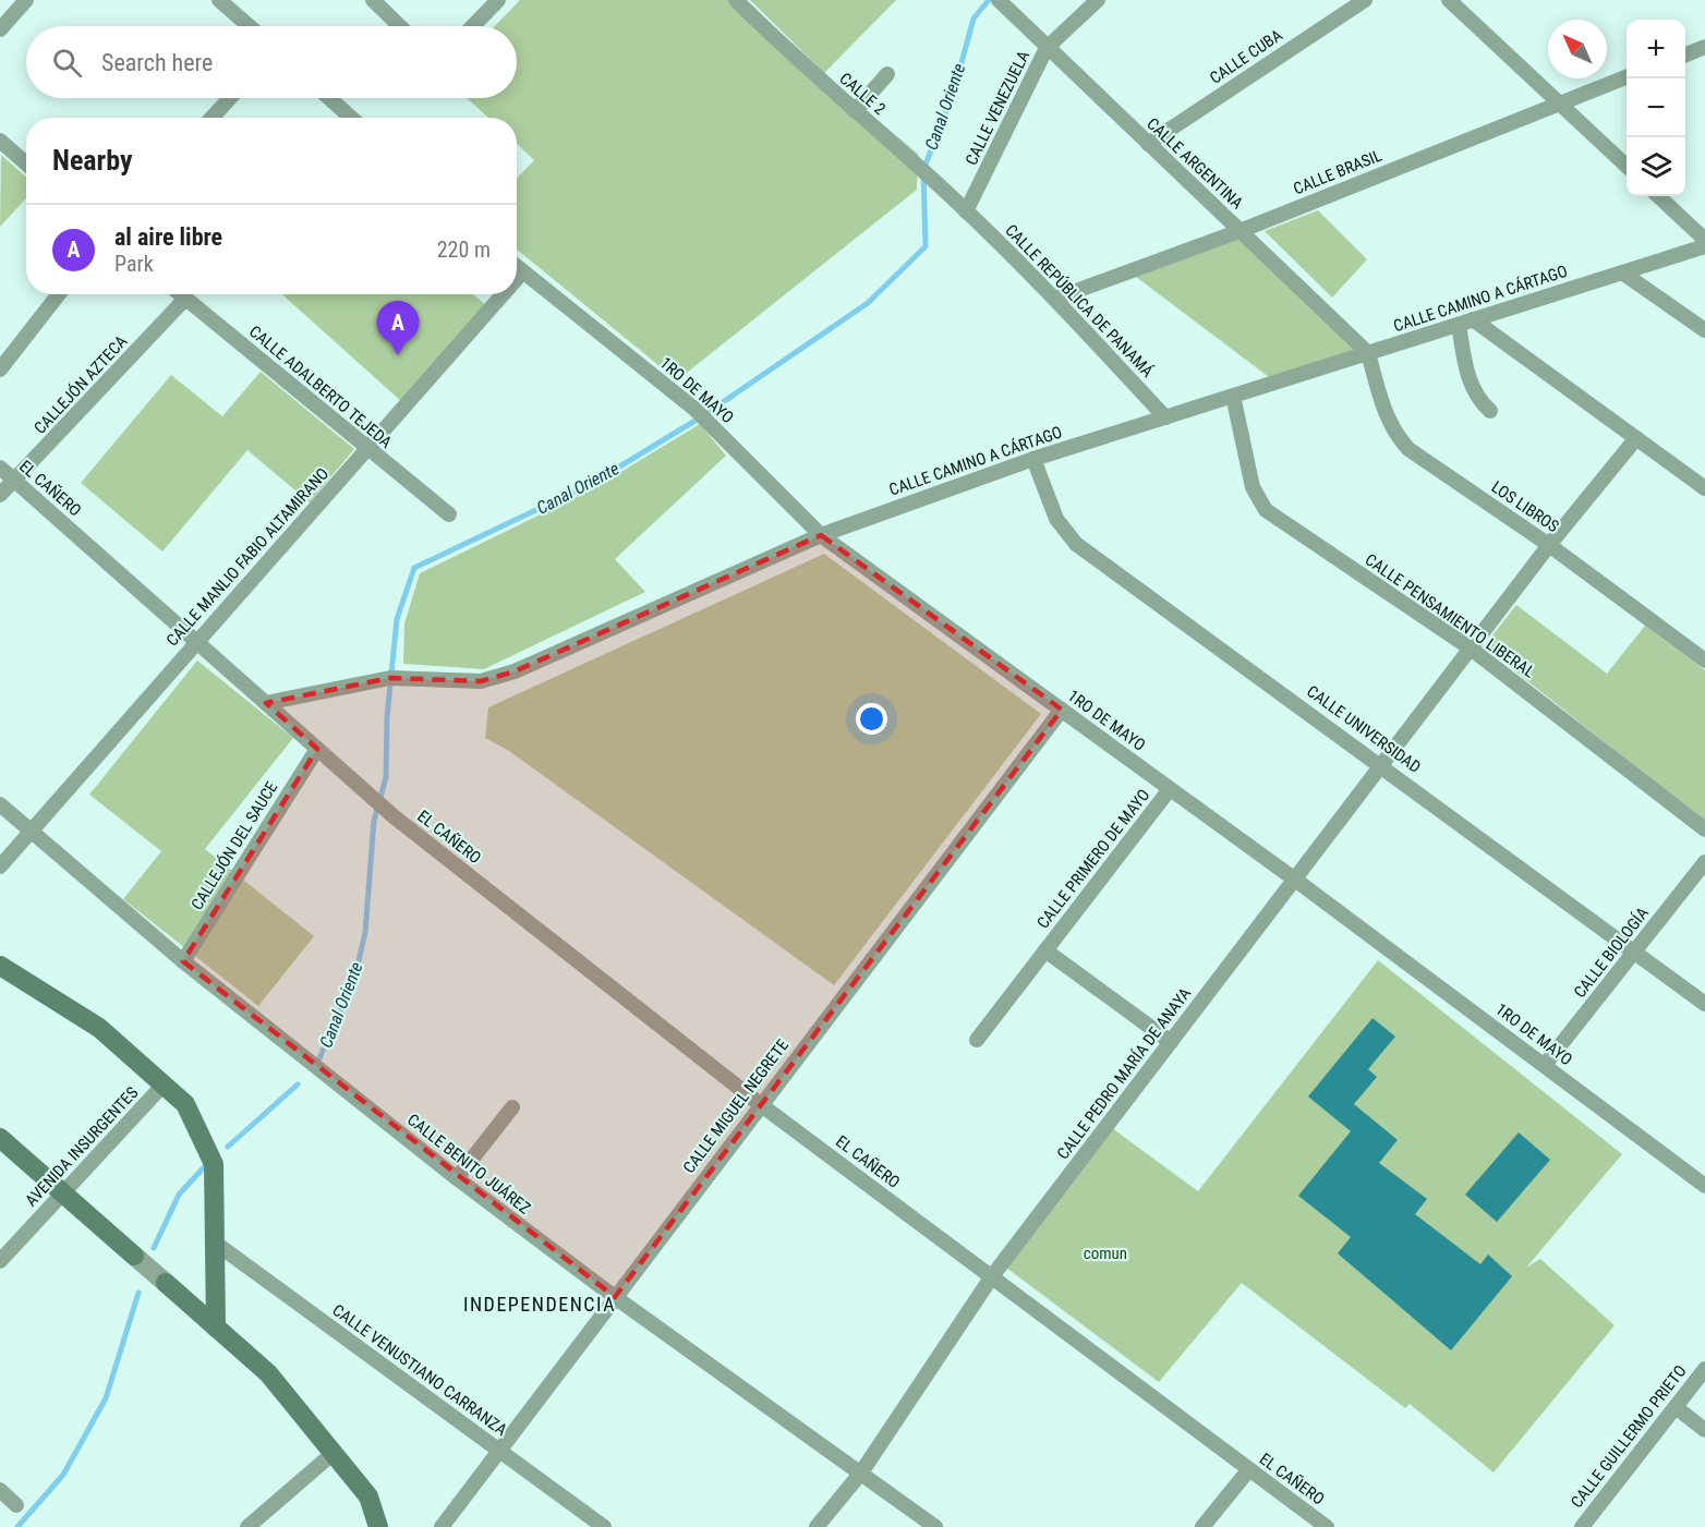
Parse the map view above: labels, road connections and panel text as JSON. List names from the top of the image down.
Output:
{
  "streets": {
    "street": [
      "CALLE CUBA",
      "CALLE 2",
      "CALLE VENEZUELA",
      "CALLE ARGENTINA",
      "CALLE BRASIL",
      "CALLE CAMINO A CÁRTAGO",
      "CALLE REPÚBLICA DE PANAMÁ",
      "CALLEJÓN AZTECA",
      "CALLE ADALBERTO TEJEDA",
      "1RO DE MAYO",
      "EL CAÑERO",
      "LOS LIBROS",
      "CALLE MANLIO FABIO ALTAMIRANO",
      "CALLE PENSAMIENTO LIBERAL",
      "CALLE UNIVERSIDAD",
      "CALLEJÓN DEL SAUCE",
      "CALLE PRIMERO DE MAYO",
      "CALLE BIOLOGÍA",
      "CALLE PEDRO MARÍA DE ANAYA",
      "CALLE MIGUEL NEGRETE",
      "AVENIDA INSURGENTES",
      "CALLE BENITO JUÁREZ",
      "CALLE VENUSTIANO CARRANZA",
      "CALLE GUILLERMO PRIETO"
    ]
  },
  "crossings": [
    ["CALLE CUBA", "CALLE ARGENTINA"],
    ["CALLE 2", "CALLE VENEZUELA"],
    ["CALLE 2", "CALLE REPÚBLICA DE PANAMÁ"],
    ["CALLE VENEZUELA", "CALLE ARGENTINA"],
    ["CALLE VENEZUELA", "CALLE REPÚBLICA DE PANAMÁ"],
    ["CALLE ARGENTINA", "CALLE BRASIL"],
    ["CALLE ARGENTINA", "CALLE CAMINO A CÁRTAGO"],
    ["CALLE ARGENTINA", "LOS LIBROS"],
    ["CALLE BRASIL", "CALLE REPÚBLICA DE PANAMÁ"],
    ["CALLE CAMINO A CÁRTAGO", "CALLE REPÚBLICA DE PANAMÁ"],
    ["CALLE CAMINO A CÁRTAGO", "1RO DE MAYO"],
    ["CALLE CAMINO A CÁRTAGO", "EL CAÑERO"],
    ["CALLE CAMINO A CÁRTAGO", "LOS LIBROS"],
    ["CALLE CAMINO A CÁRTAGO", "CALLE PENSAMIENTO LIBERAL"],
    ["CALLE CAMINO A CÁRTAGO", "CALLE UNIVERSIDAD"],
    ["CALLEJÓN AZTECA", "CALLE ADALBERTO TEJEDA"],
    ["CALLEJÓN AZTECA", "EL CAÑERO"],
    ["CALLE ADALBERTO TEJEDA", "CALLE MANLIO FABIO ALTAMIRANO"],
    ["1RO DE MAYO", "CALLE MANLIO FABIO ALTAMIRANO"],
    ["1RO DE MAYO", "CALLE PRIMERO DE MAYO"],
    ["1RO DE MAYO", "CALLE BIOLOGÍA"],
    ["1RO DE MAYO", "CALLE PEDRO MARÍA DE ANAYA"],
    ["1RO DE MAYO", "CALLE MIGUEL NEGRETE"],
    ["EL CAÑERO", "CALLE MANLIO FABIO ALTAMIRANO"],
    ["EL CAÑERO", "CALLEJÓN DEL SAUCE"],
    ["EL CAÑERO", "CALLE PEDRO MARÍA DE ANAYA"],
    ["EL CAÑERO", "CALLE MIGUEL NEGRETE"],
    ["LOS LIBROS", "CALLE PEDRO MARÍA DE ANAYA"],
    ["CALLE MANLIO FABIO ALTAMIRANO", "CALLE BENITO JUÁREZ"],
    ["CALLE PENSAMIENTO LIBERAL", "CALLE PEDRO MARÍA DE ANAYA"],
    ["CALLE UNIVERSIDAD", "CALLE BIOLOGÍA"],
    ["CALLE UNIVERSIDAD", "CALLE PEDRO MARÍA DE ANAYA"],
    ["CALLEJÓN DEL SAUCE", "CALLE BENITO JUÁREZ"],
    ["CALLE PEDRO MARÍA DE ANAYA", "CALLE BENITO JUÁREZ"],
    ["CALLE MIGUEL NEGRETE", "CALLE BENITO JUÁREZ"],
    ["CALLE MIGUEL NEGRETE", "CALLE VENUSTIANO CARRANZA"]
  ],
  "districts": ["INDEPENDENCIA"],
  "water": ["Canal Oriente"],
  "parks": ["comun"],
  "north": "top left",
  "page": {
    "map_buttons": ["+", "−"],
    "search": "Search here",
    "heading": "Nearby",
    "list": [
      {
        "mark": "A",
        "name": "al aire libre",
        "note": "Park",
        "value": "220 m"
      }
    ],
    "pins": "A"
  }
}
